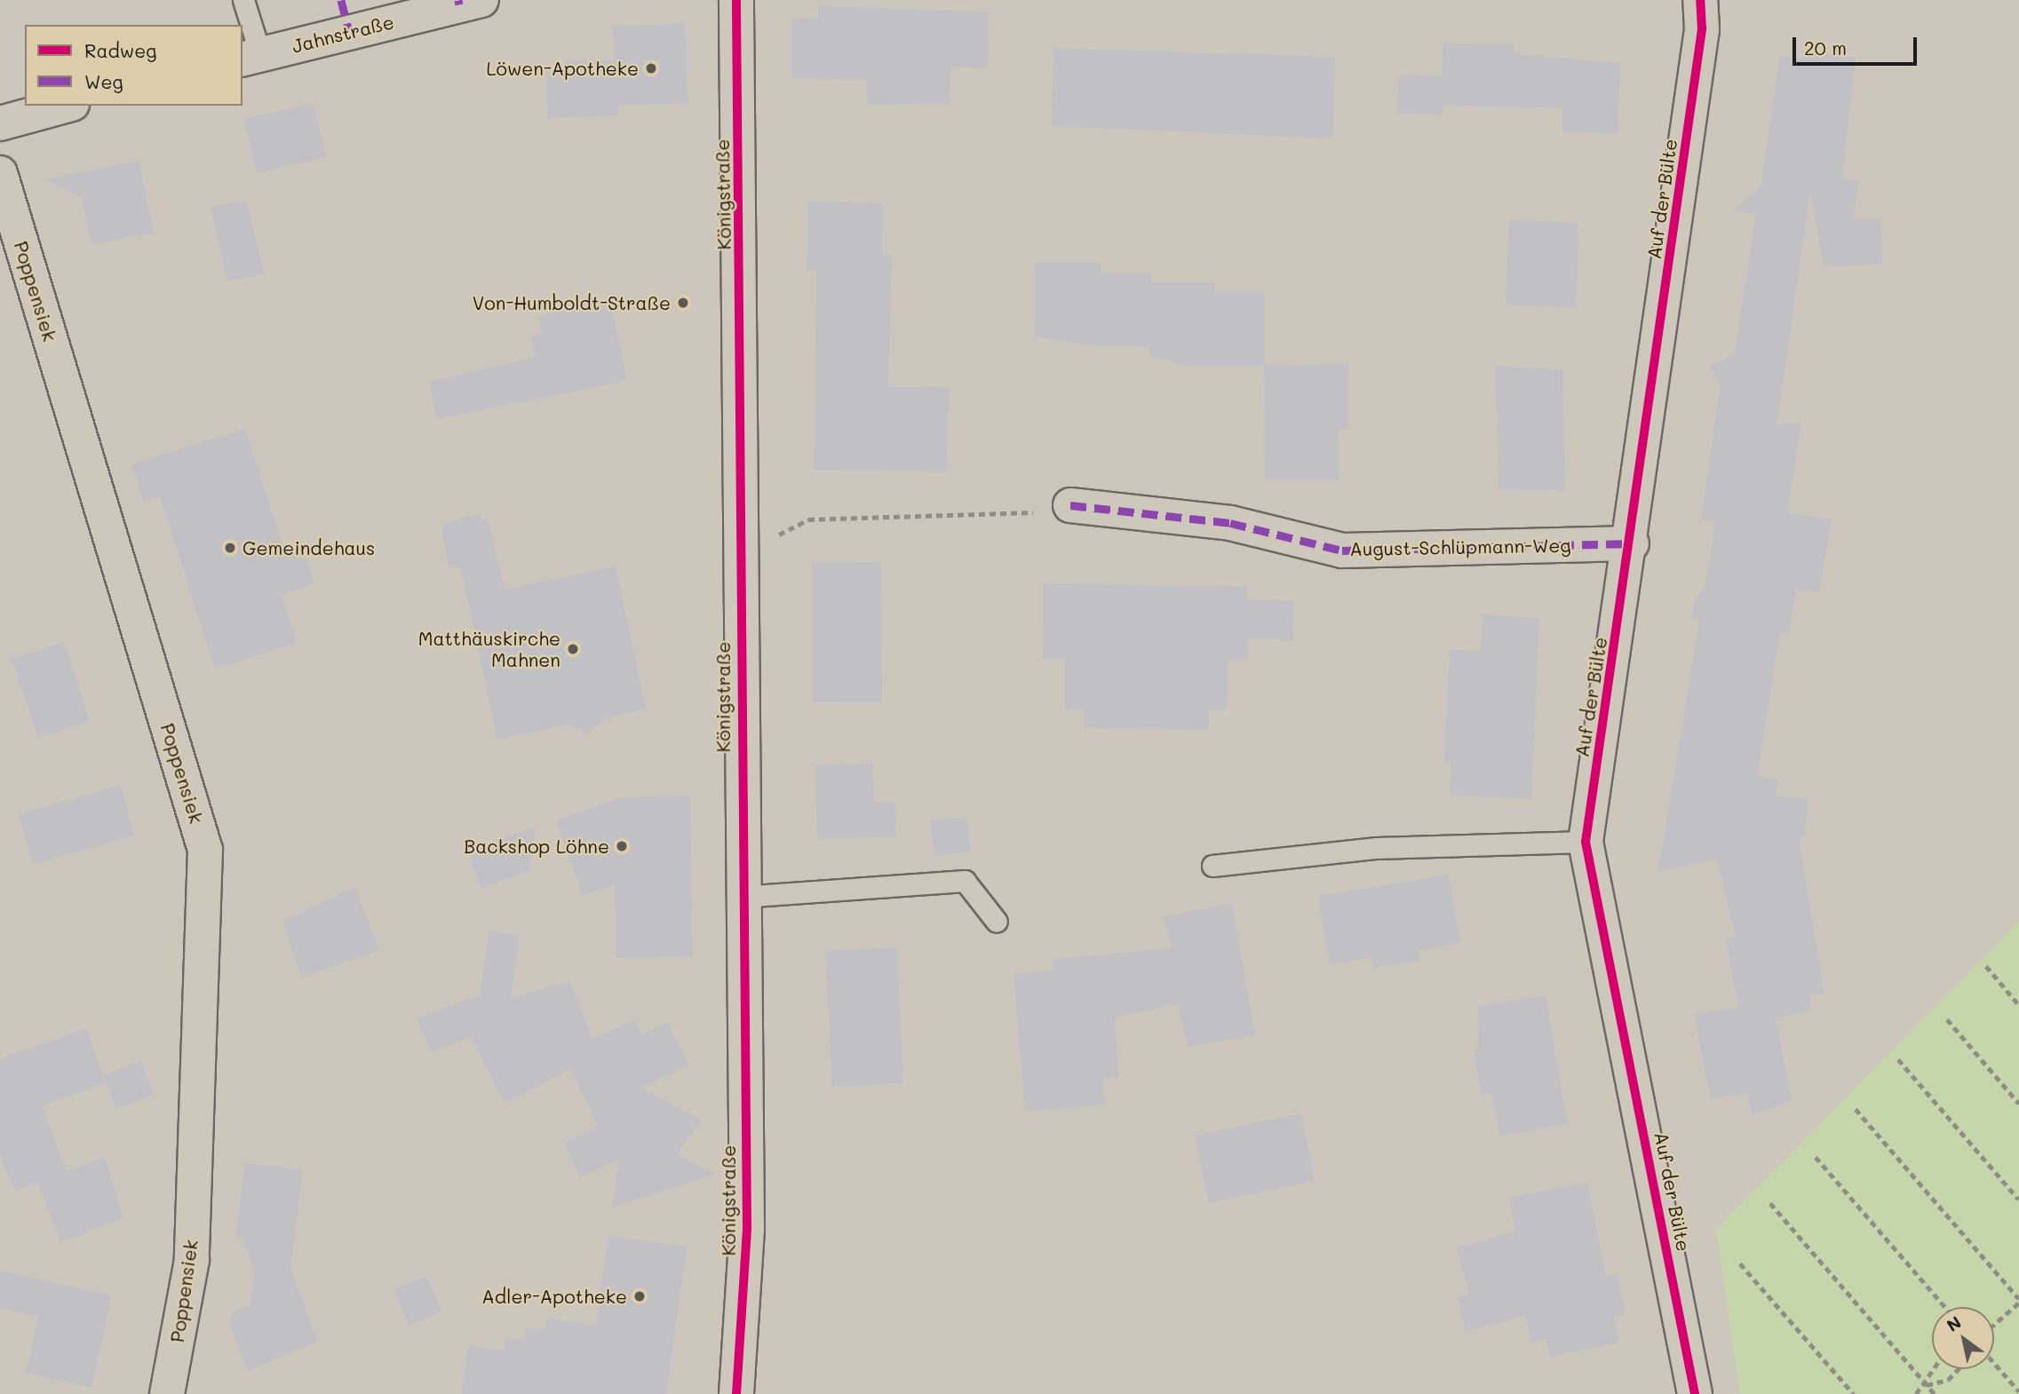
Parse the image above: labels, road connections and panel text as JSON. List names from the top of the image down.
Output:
{
  "streets": {
    "street": [
      "Jahnstraße",
      "Königstraße",
      "Auf der Bülte",
      "Poppensiek",
      "August-Schlüpmann-Weg"
    ]
  },
  "crossings": [
    ["Auf der Bülte", "August-Schlüpmann-Weg"]
  ],
  "places": [
    "Löwen-Apotheke",
    "Von-Humboldt-Straße",
    "Gemeindehaus",
    "Matthäuskirche Mahnen",
    "Backshop Löhne",
    "Adler-Apotheke"
  ],
  "legend": ["Radweg", "Weg"],
  "scale_bar": "20 m",
  "north": "top left"
}
